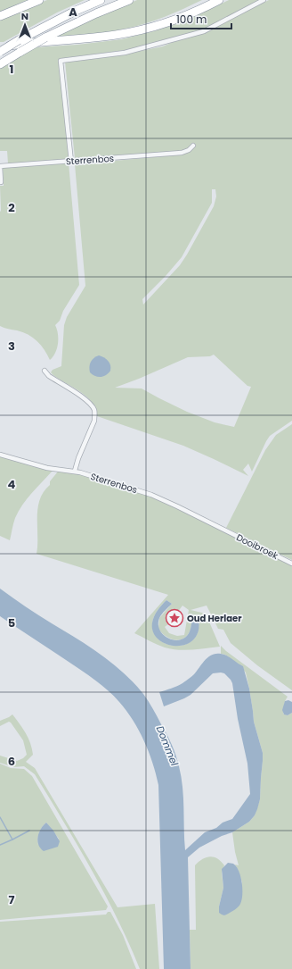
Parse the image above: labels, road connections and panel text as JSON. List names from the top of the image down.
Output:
{
  "streets": {
    "street": ["Sterrenbos", "Dooibroek"]
  },
  "crossings": [
    ["Sterrenbos", "Dooibroek"]
  ],
  "water": ["Dommel"],
  "places": {
    "place": ["Oud Herlaer"]
  },
  "scale_bar": "100 m",
  "north": "top",
  "grid": {
    "columns": ["A"],
    "rows": [
      "1",
      "2",
      "3",
      "4",
      "5",
      "6",
      "7"
    ]
  }
}
